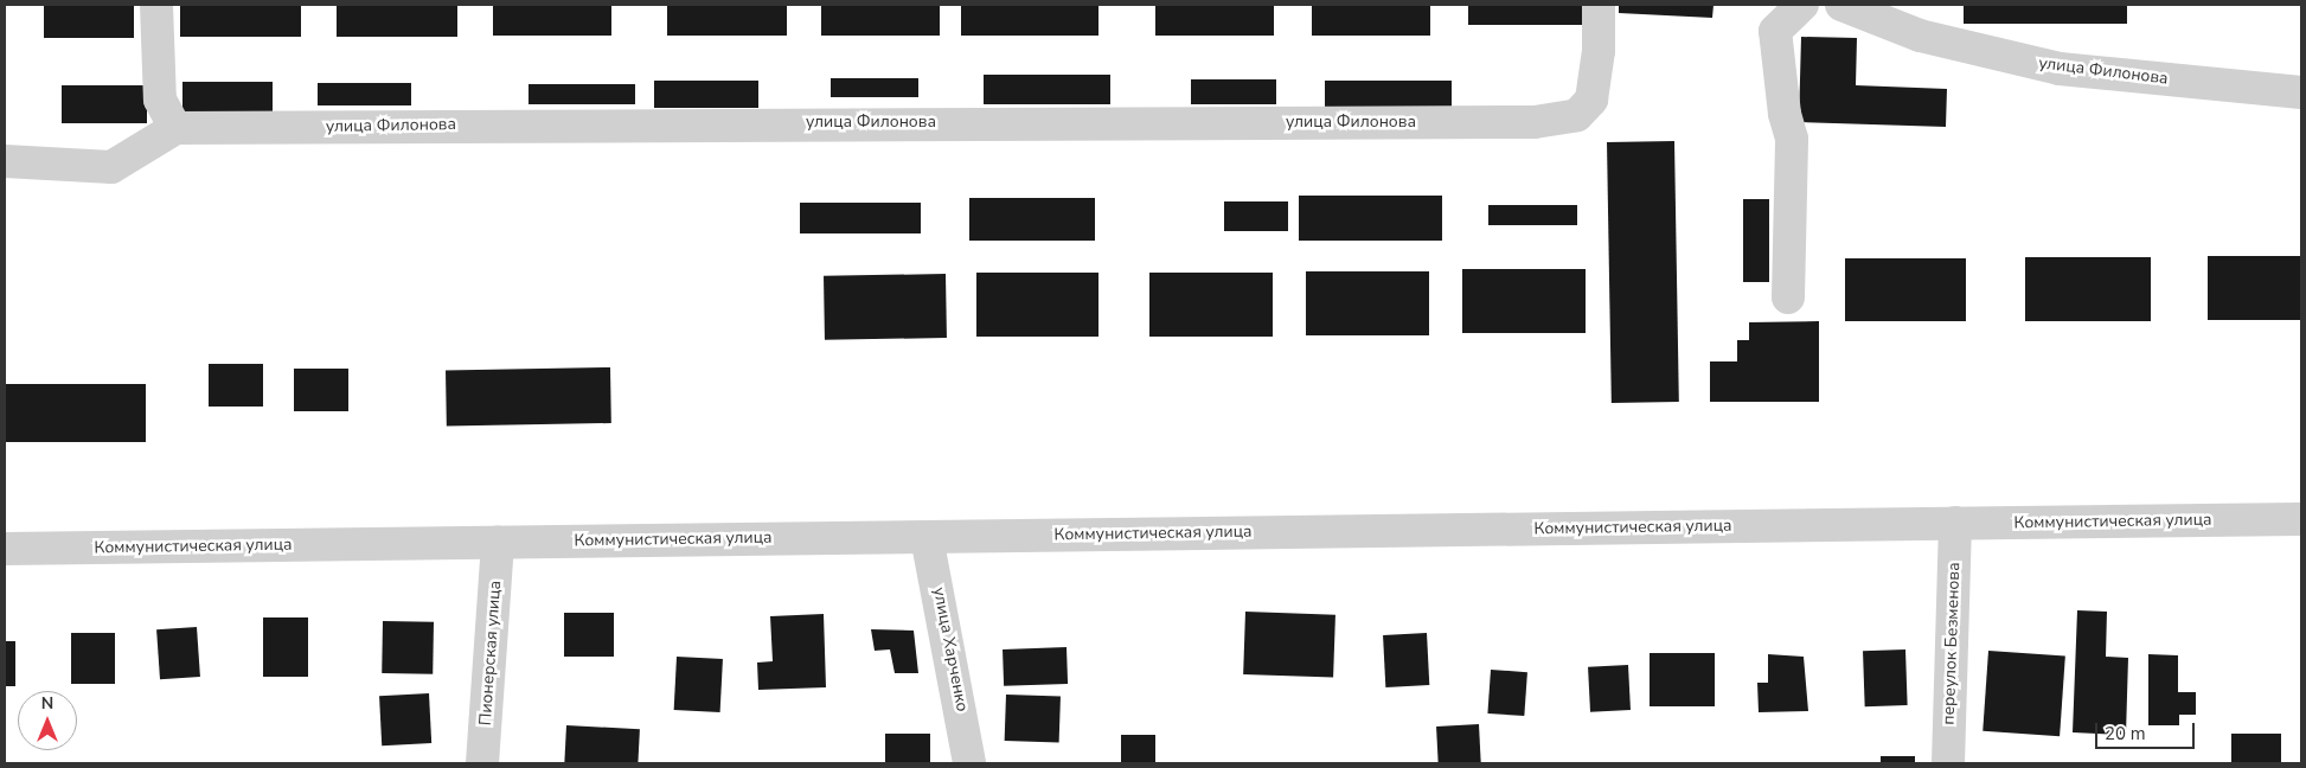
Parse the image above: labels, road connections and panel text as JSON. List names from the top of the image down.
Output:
{
  "streets": {
    "street": [
      "улица Филонова",
      "Коммунистическая улица",
      "переулок Безменова",
      "улица Харченко",
      "Пионерская улица"
    ]
  },
  "crossings": [
    ["Коммунистическая улица", "переулок Безменова"],
    ["Коммунистическая улица", "улица Харченко"],
    ["Коммунистическая улица", "Пионерская улица"]
  ],
  "scale_bar": "20 m",
  "north": "top"
}
